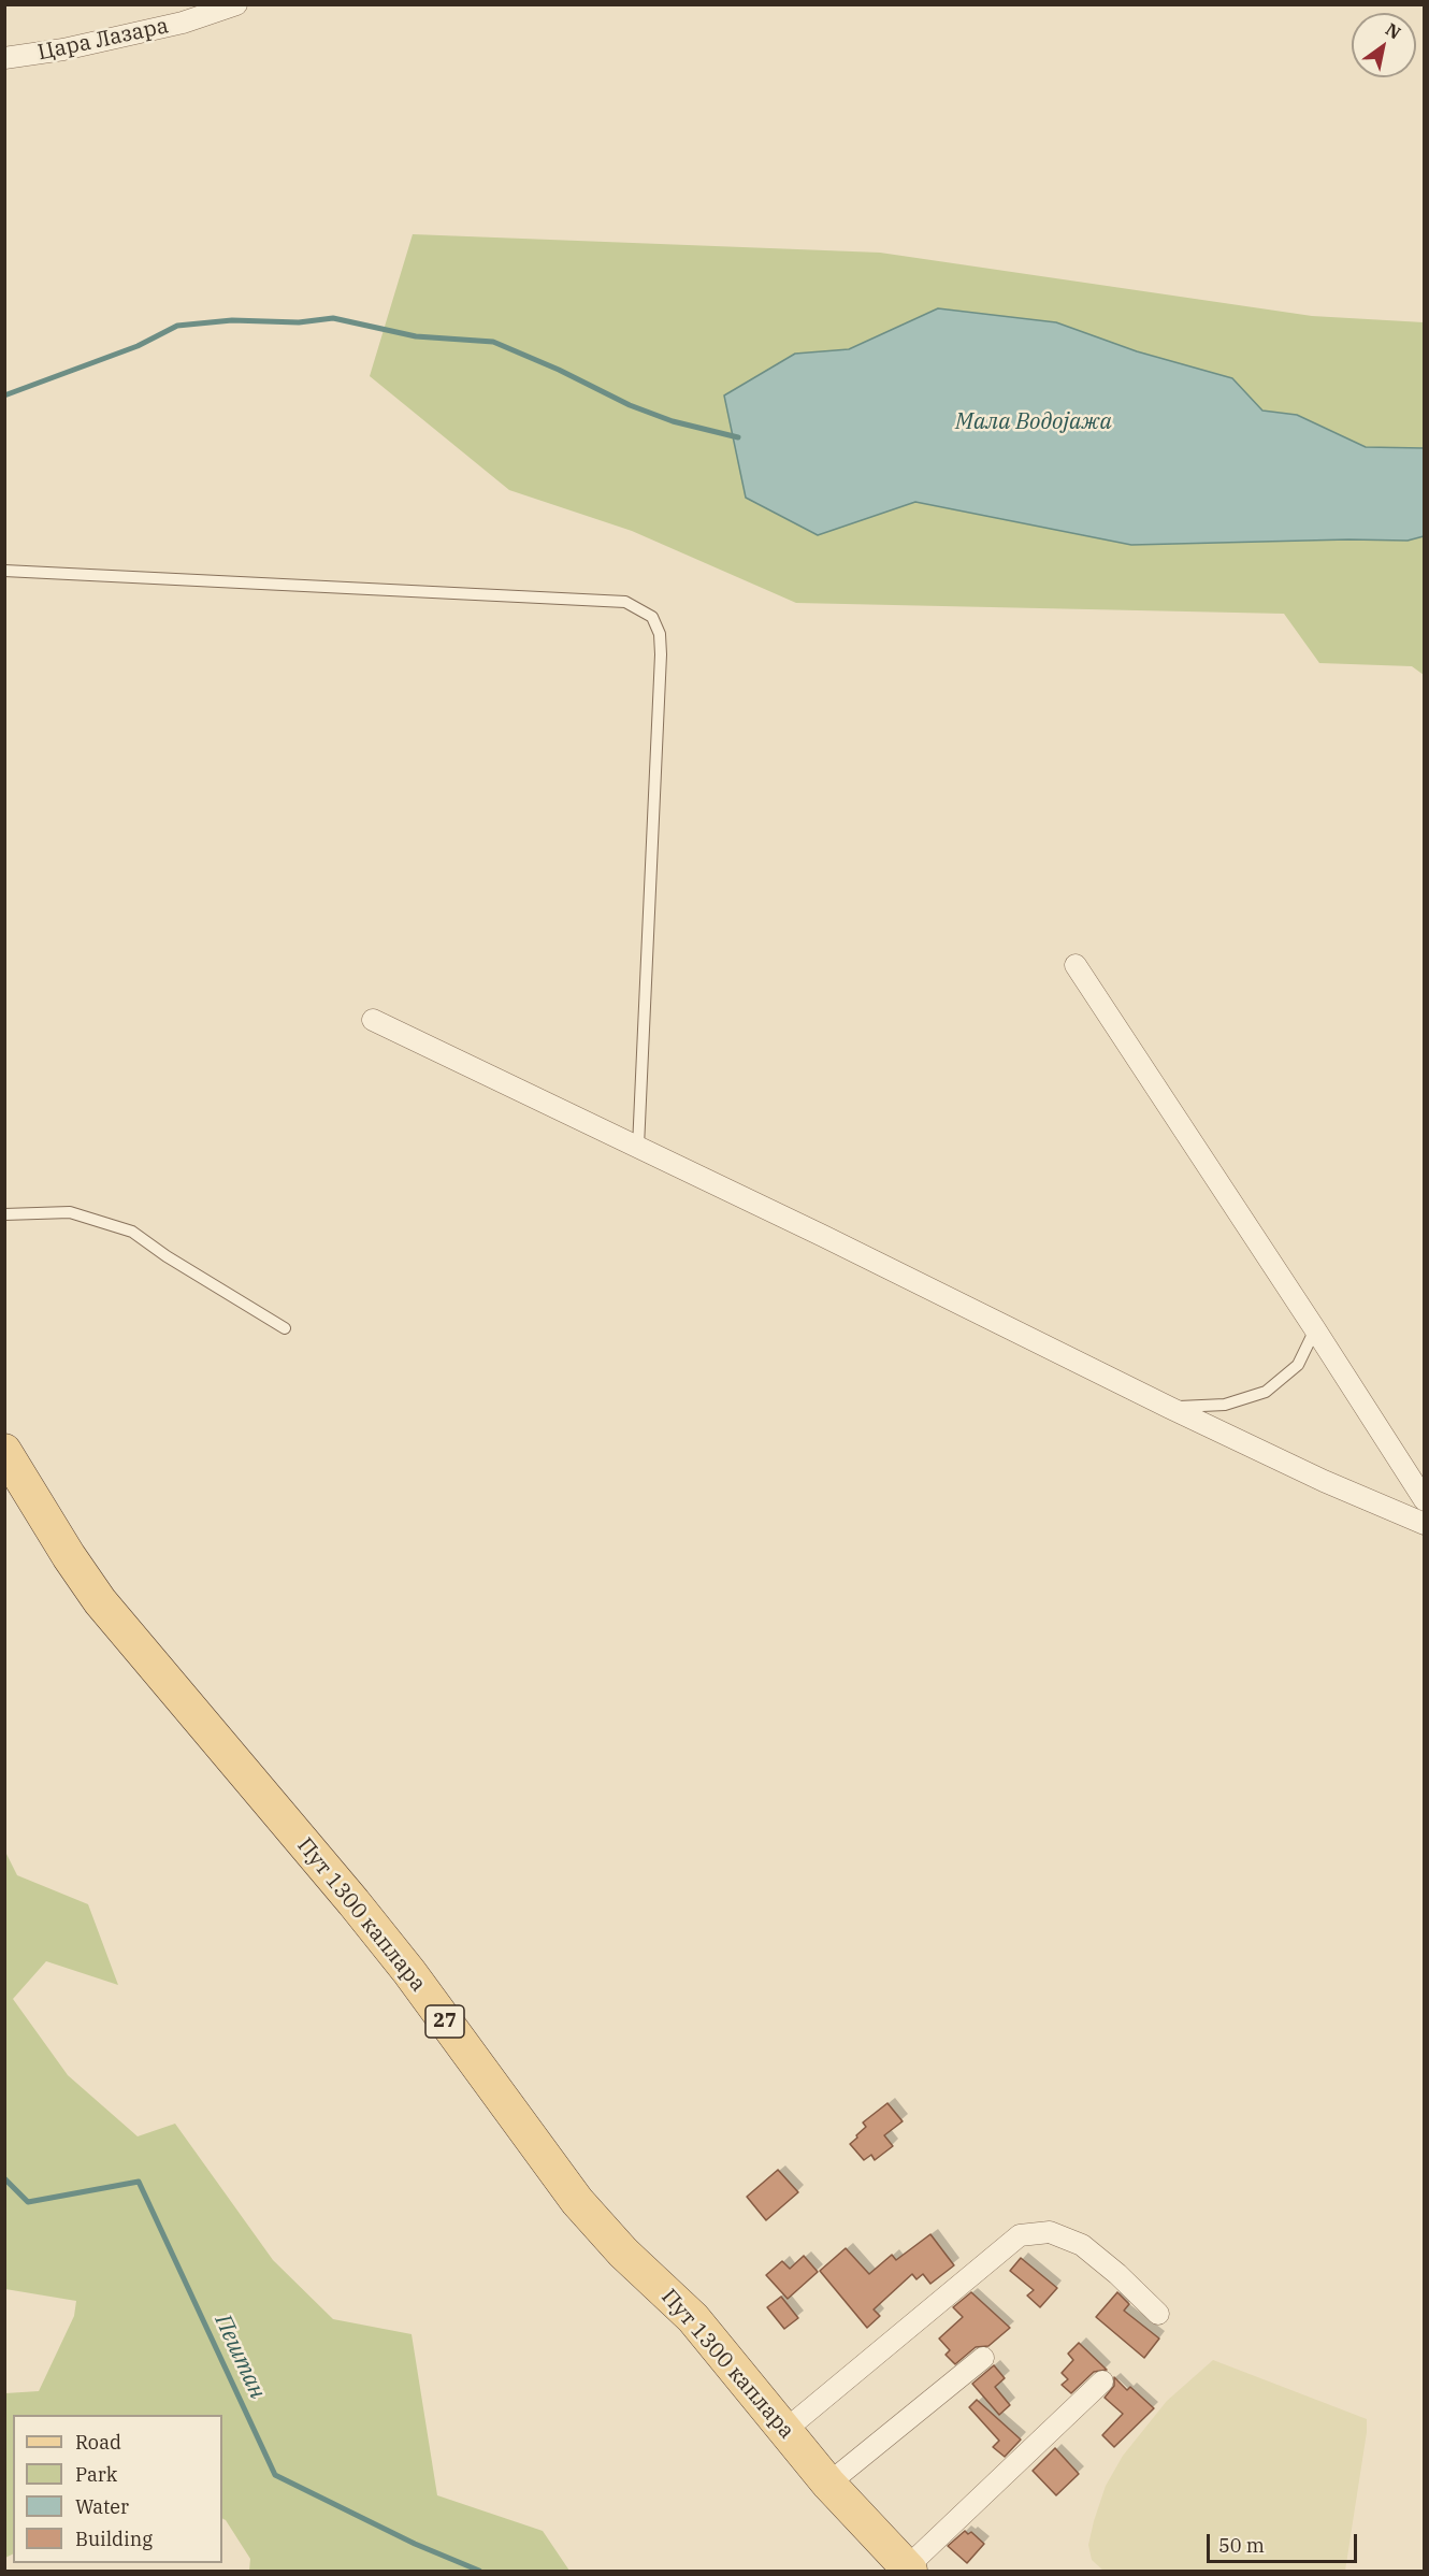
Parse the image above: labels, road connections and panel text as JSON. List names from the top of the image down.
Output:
{
  "streets": {
    "main road": ["Пут 1300 каплара", "27"],
    "street": ["Цара Лазара"]
  },
  "water": ["Мала Водојажа", "Пештан"],
  "legend": [
    "Road",
    "Park",
    "Water",
    "Building"
  ],
  "scale_bar": "50 m",
  "north": "top right"
}
